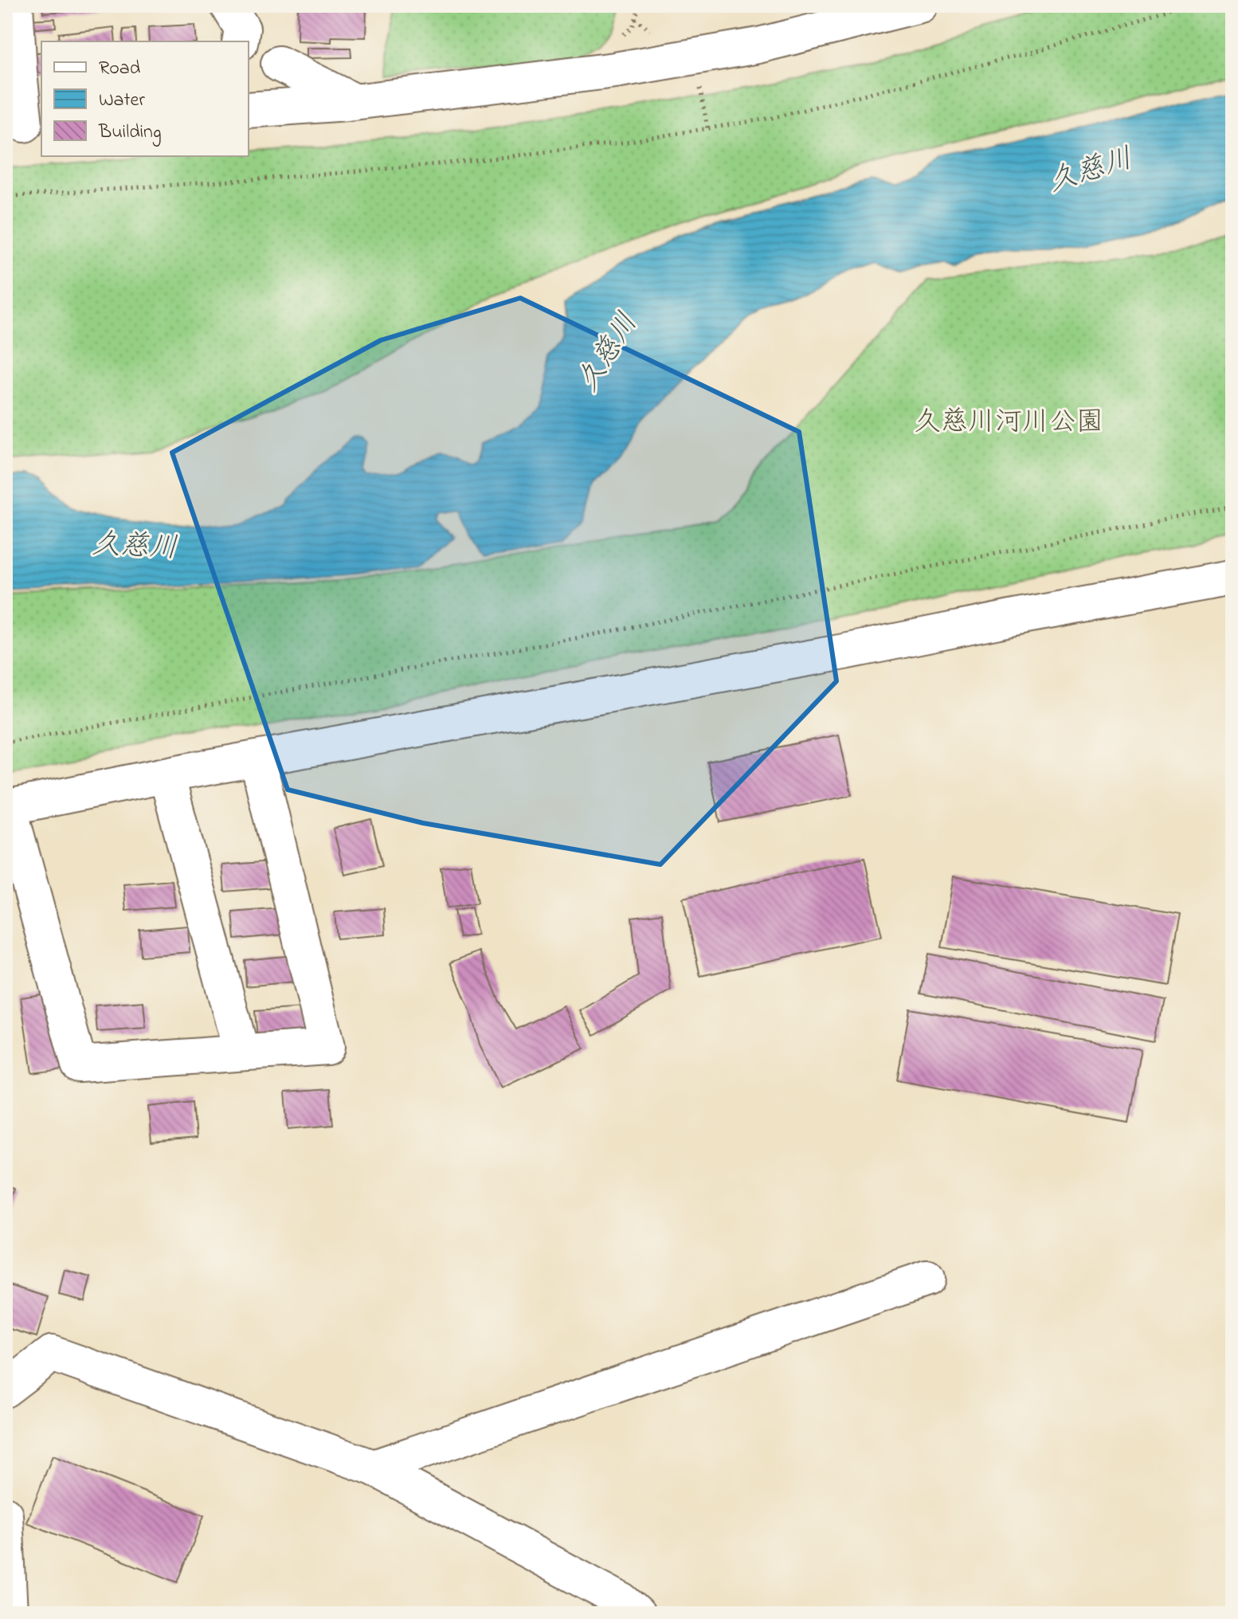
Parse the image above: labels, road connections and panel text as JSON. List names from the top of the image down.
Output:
{
  "water": ["久慈川"],
  "parks": ["久慈川河川公園"],
  "legend": ["Road", "Water", "Building"]
}
